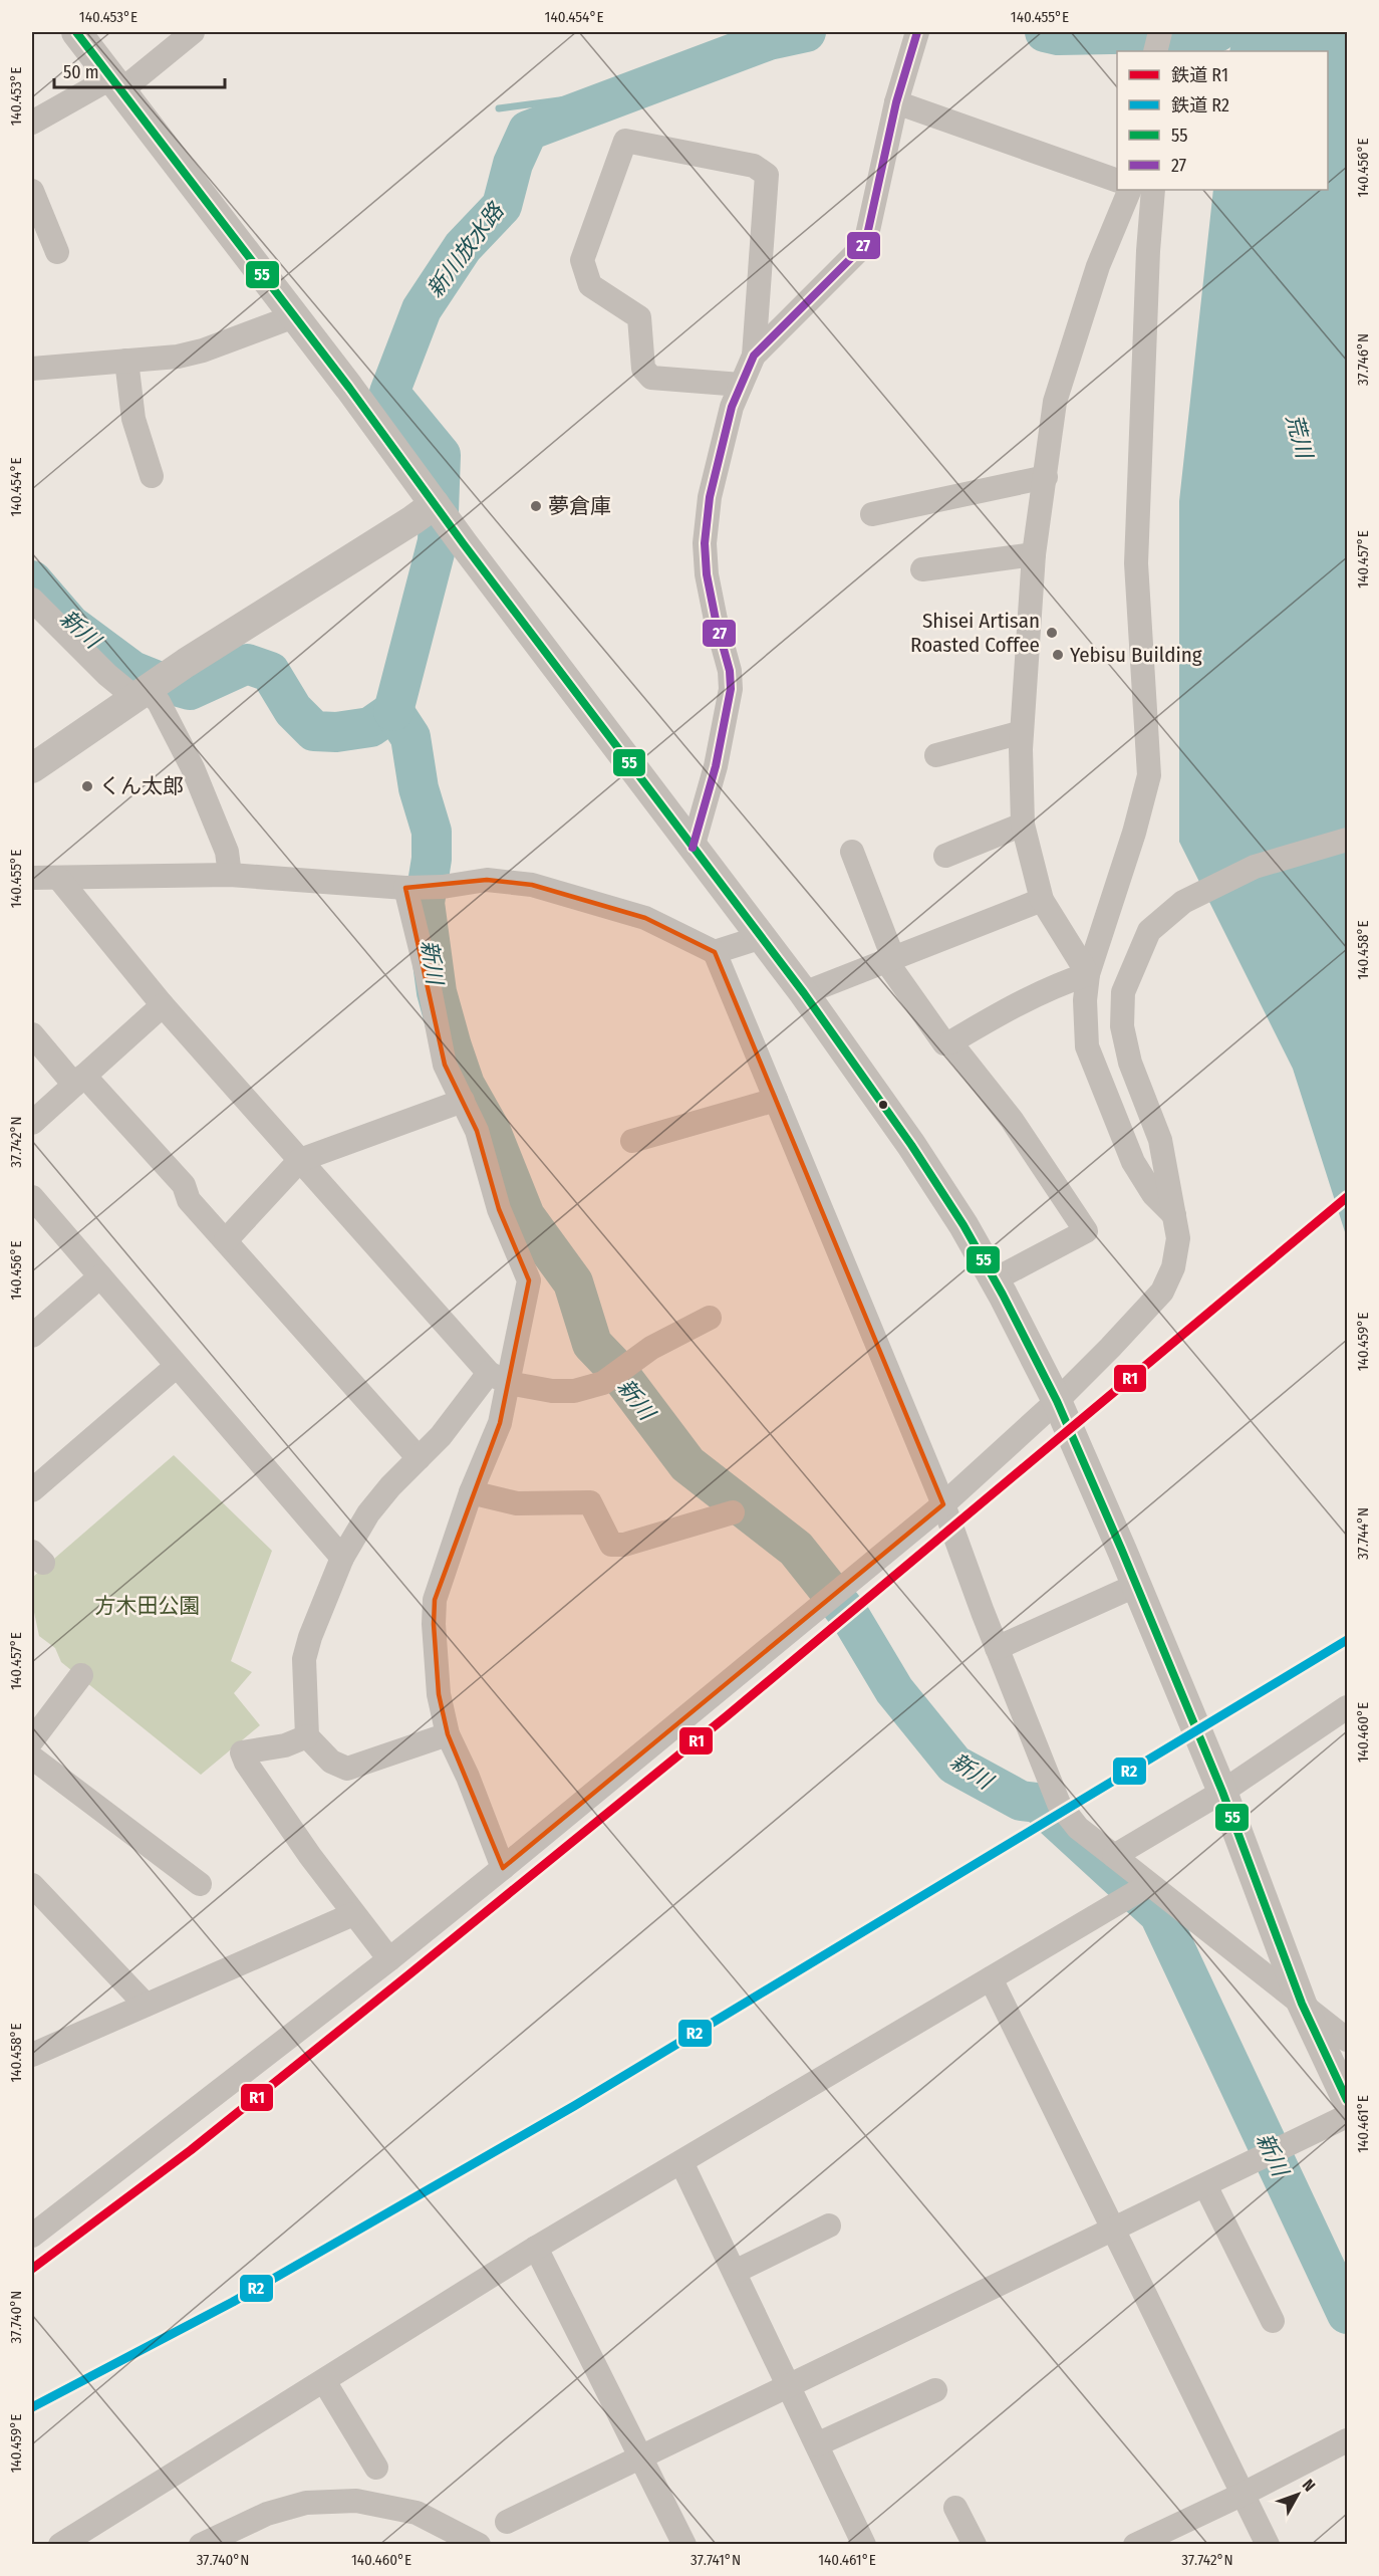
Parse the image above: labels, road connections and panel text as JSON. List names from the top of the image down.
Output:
{
  "water": ["新川放水路", "荒川", "新川"],
  "parks": ["方木田公園"],
  "places": [
    "夢倉庫",
    "Shisei Artisan Roasted Coffee",
    "Yebisu Building",
    "くん太郎"
  ],
  "lines": [
    "transit line 55",
    "transit line 27",
    "rail line R1",
    "rail line R2"
  ],
  "legend": [
    "鉄道 R1",
    "鉄道 R2",
    "55",
    "27"
  ],
  "scale_bar": "50 m",
  "north": "top right",
  "coordinates": [
    "140.453°E",
    "140.454°E",
    "140.455°E",
    "140.456°E",
    "37.746°N",
    "140.457°E",
    "140.458°E",
    "37.742°N",
    "140.459°E",
    "37.744°N",
    "140.460°E",
    "140.461°E",
    "37.740°N",
    "37.741°N"
  ]
}
